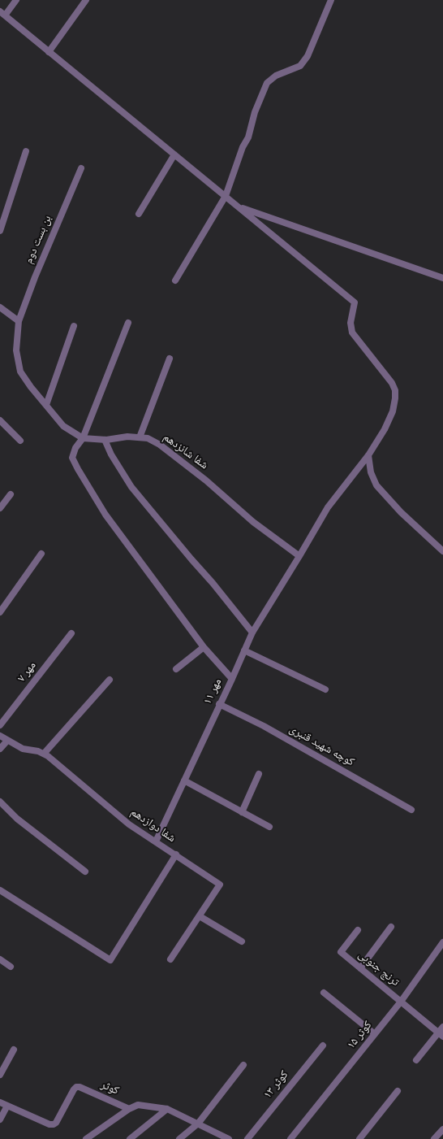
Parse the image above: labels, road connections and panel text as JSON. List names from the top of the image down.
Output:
{
  "streets": {
    "street": [
      "بن بست دوم",
      "شفا شانزدهم",
      "مهر ۷",
      "مهر ۱۱",
      "کوچه شهید قنبری",
      "شفا دوازدهم",
      "ترنج جنوبی",
      "کوثر ۱۵",
      "کوثر ۱۳",
      "کوثر"
    ]
  },
  "crossings": [
    ["بن بست دوم", "شفا شانزدهم"],
    ["شفا شانزدهم", "مهر ۱۱"],
    ["مهر ۱۱", "کوچه شهید قنبری"],
    ["مهر ۱۱", "شفا دوازدهم"],
    ["ترنج جنوبی", "کوثر ۱۵"]
  ]
}
